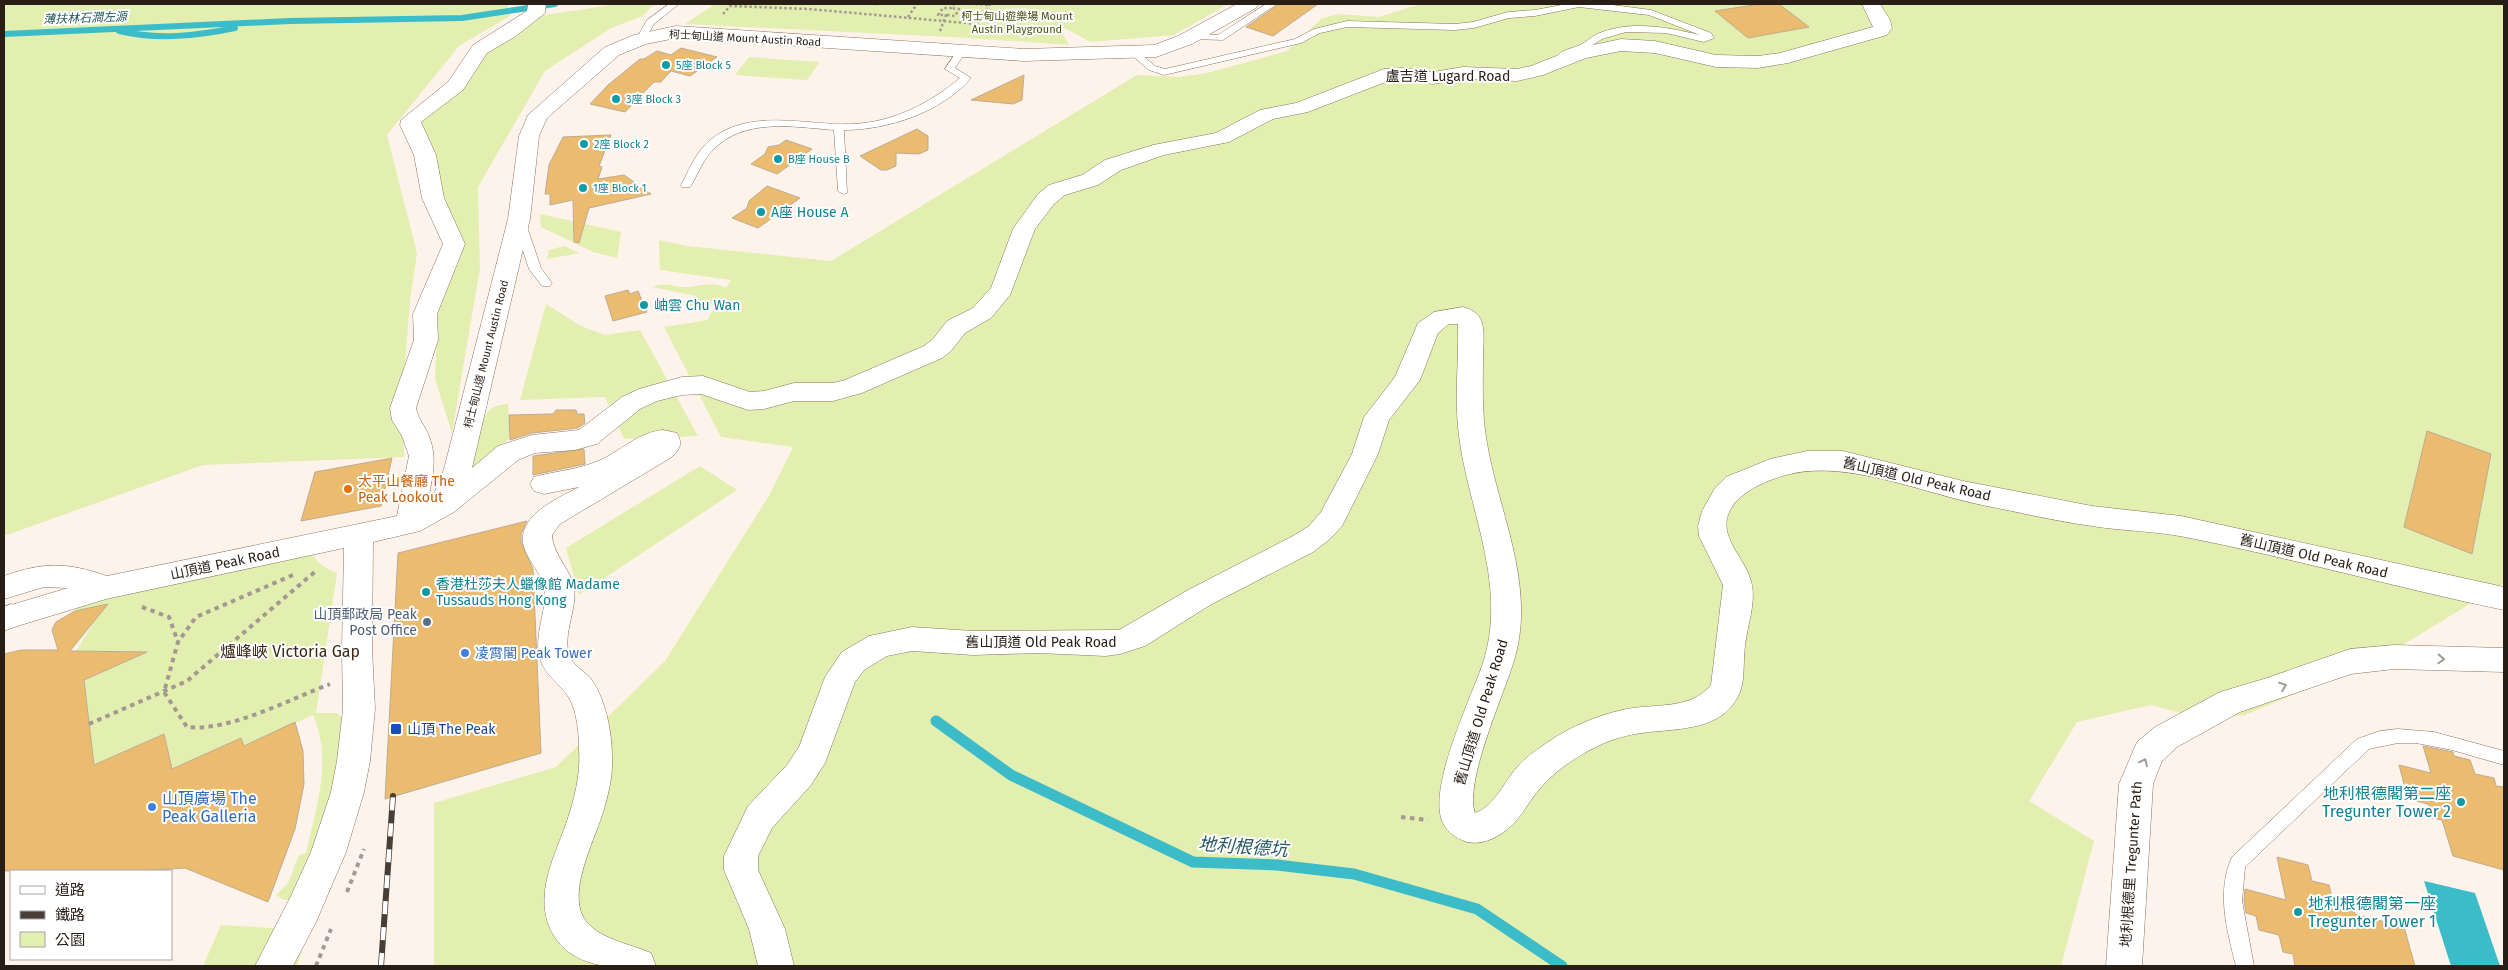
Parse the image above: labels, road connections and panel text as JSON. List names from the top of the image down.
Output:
{
  "streets": {
    "street": [
      "柯士甸山道 Mount Austin Road",
      "盧吉道 Lugard Road",
      "舊山頂道 Old Peak Road",
      "山頂道 Peak Road",
      "地利根德里 Tregunter Path"
    ]
  },
  "crossings": [
    ["柯士甸山道 Mount Austin Road", "盧吉道 Lugard Road"],
    ["柯士甸山道 Mount Austin Road", "山頂道 Peak Road"],
    ["盧吉道 Lugard Road", "山頂道 Peak Road"]
  ],
  "one_way": ["地利根德里 Tregunter Path"],
  "districts": ["爐峰峽 Victoria Gap"],
  "water": ["薄扶林石澗左源", "地利根德坑"],
  "parks": ["柯士甸山遊樂場 Mount Austin Playground"],
  "places": {
    "other": [
      "5座 Block 5",
      "3座 Block 3",
      "2座 Block 2",
      "B座 House B",
      "1座 Block 1",
      "A座 House A",
      "岫雲 Chu Wan",
      "太平山餐廳 The Peak Lookout",
      "香港杜莎夫人蠟像館 Madame Tussauds Hong Kong",
      "山頂郵政局 Peak Post Office",
      "凌霄閣 Peak Tower",
      "地利根德閣第二座 Tregunter Tower 2",
      "山頂廣場 The Peak Galleria",
      "地利根德閣第一座 Tregunter Tower 1"
    ],
    "transit": ["山頂 The Peak"]
  },
  "legend": ["道路", "鐵路", "公園"]
}
